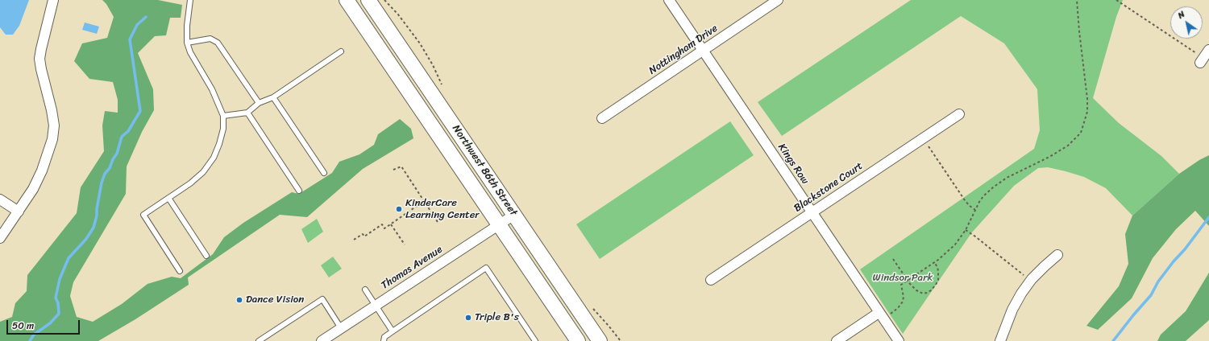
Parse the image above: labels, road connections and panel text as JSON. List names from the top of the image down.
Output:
{
  "streets": {
    "main road": ["Northwest 86th Street"],
    "street": [
      "Nottingham Drive",
      "Kings Row",
      "Blackstone Court",
      "Thomas Avenue"
    ]
  },
  "crossings": [
    ["Nottingham Drive", "Kings Row"],
    ["Kings Row", "Blackstone Court"],
    ["Northwest 86th Street", "Thomas Avenue"]
  ],
  "parks": ["Windsor Park"],
  "places": ["KinderCare Learning Center", "Dance Vision", "Triple B's"],
  "scale_bar": "50 m",
  "north": "top left"
}
